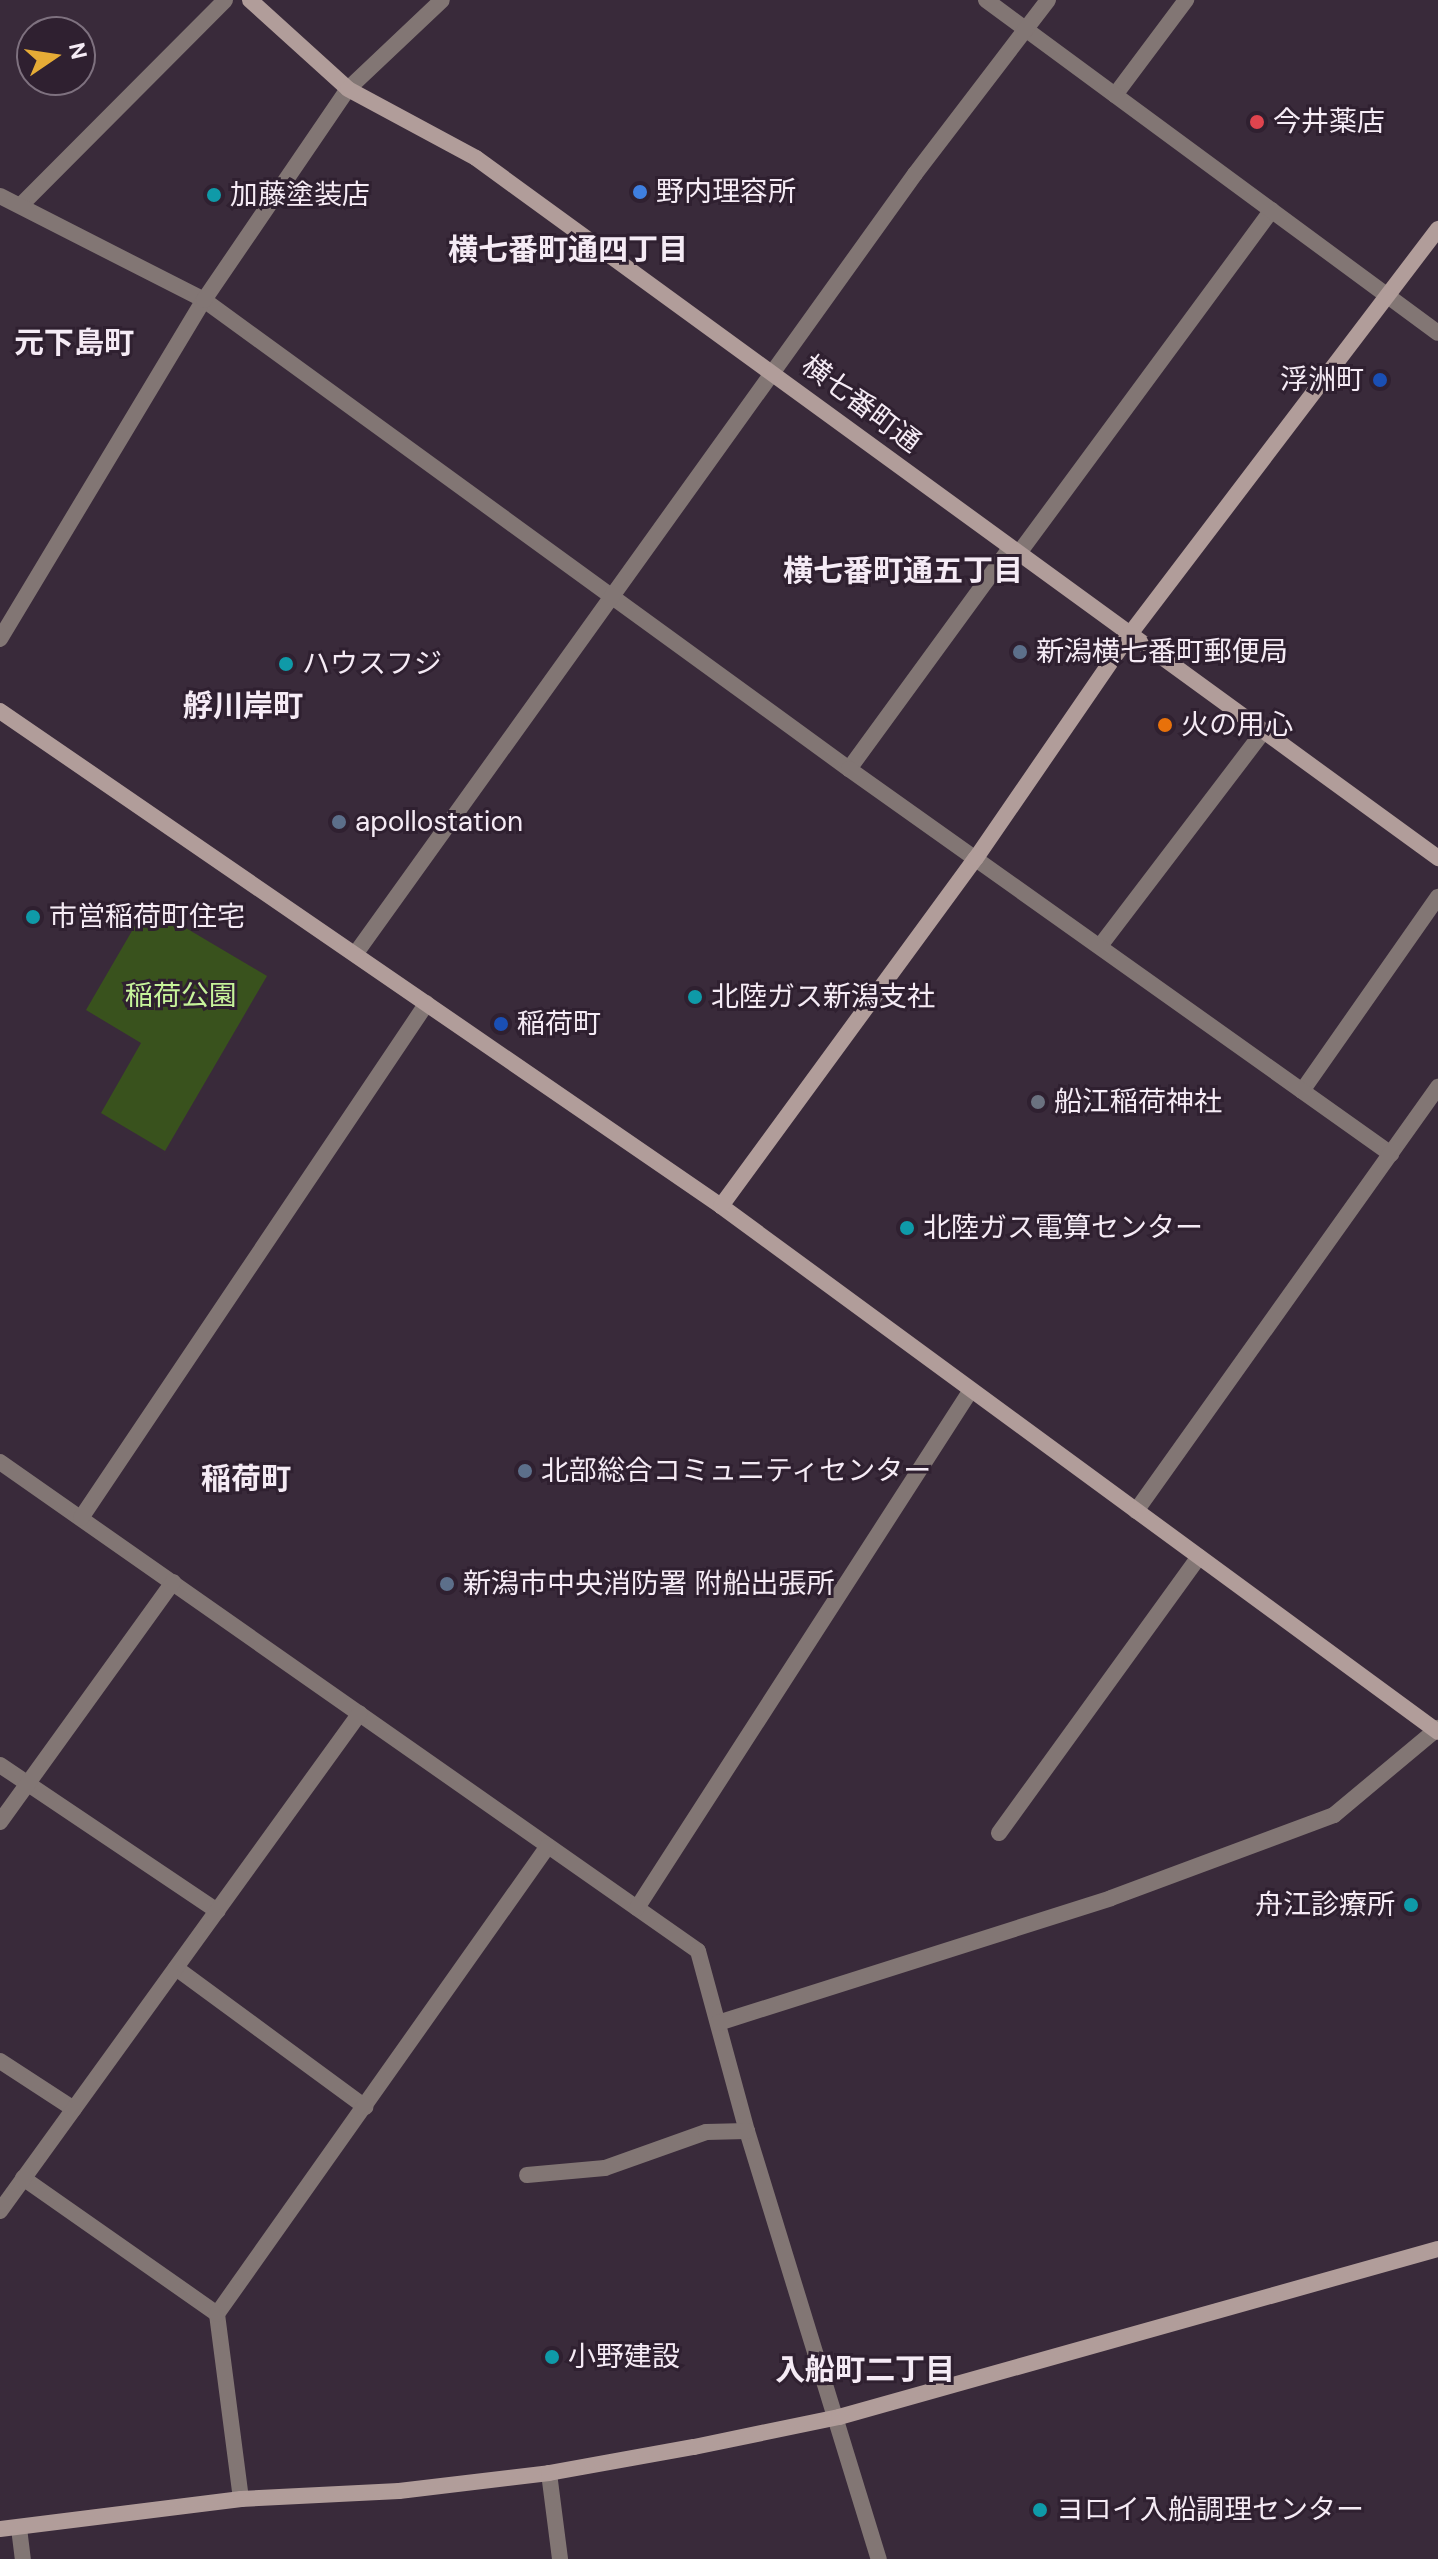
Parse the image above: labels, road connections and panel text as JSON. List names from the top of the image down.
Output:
{
  "streets": {
    "street": ["横七番町通"]
  },
  "districts": [
    "横七番町通四丁目",
    "元下島町",
    "横七番町通五丁目",
    "艀川岸町",
    "稲荷町",
    "入船町二丁目"
  ],
  "parks": ["稲荷公園"],
  "places": [
    "今井薬店",
    "野内理容所",
    "加藤塗装店",
    "浮洲町",
    "新潟横七番町郵便局",
    "ハウスフジ",
    "火の用心",
    "apollostation",
    "市営稲荷町住宅",
    "北陸ガス新潟支社",
    "稲荷町",
    "船江稲荷神社",
    "北陸ガス電算センター",
    "北部総合コミュニティセンター",
    "新潟市中央消防署 附船出張所",
    "舟江診療所",
    "小野建設",
    "ヨロイ入船調理センター"
  ],
  "north": "right"
}
